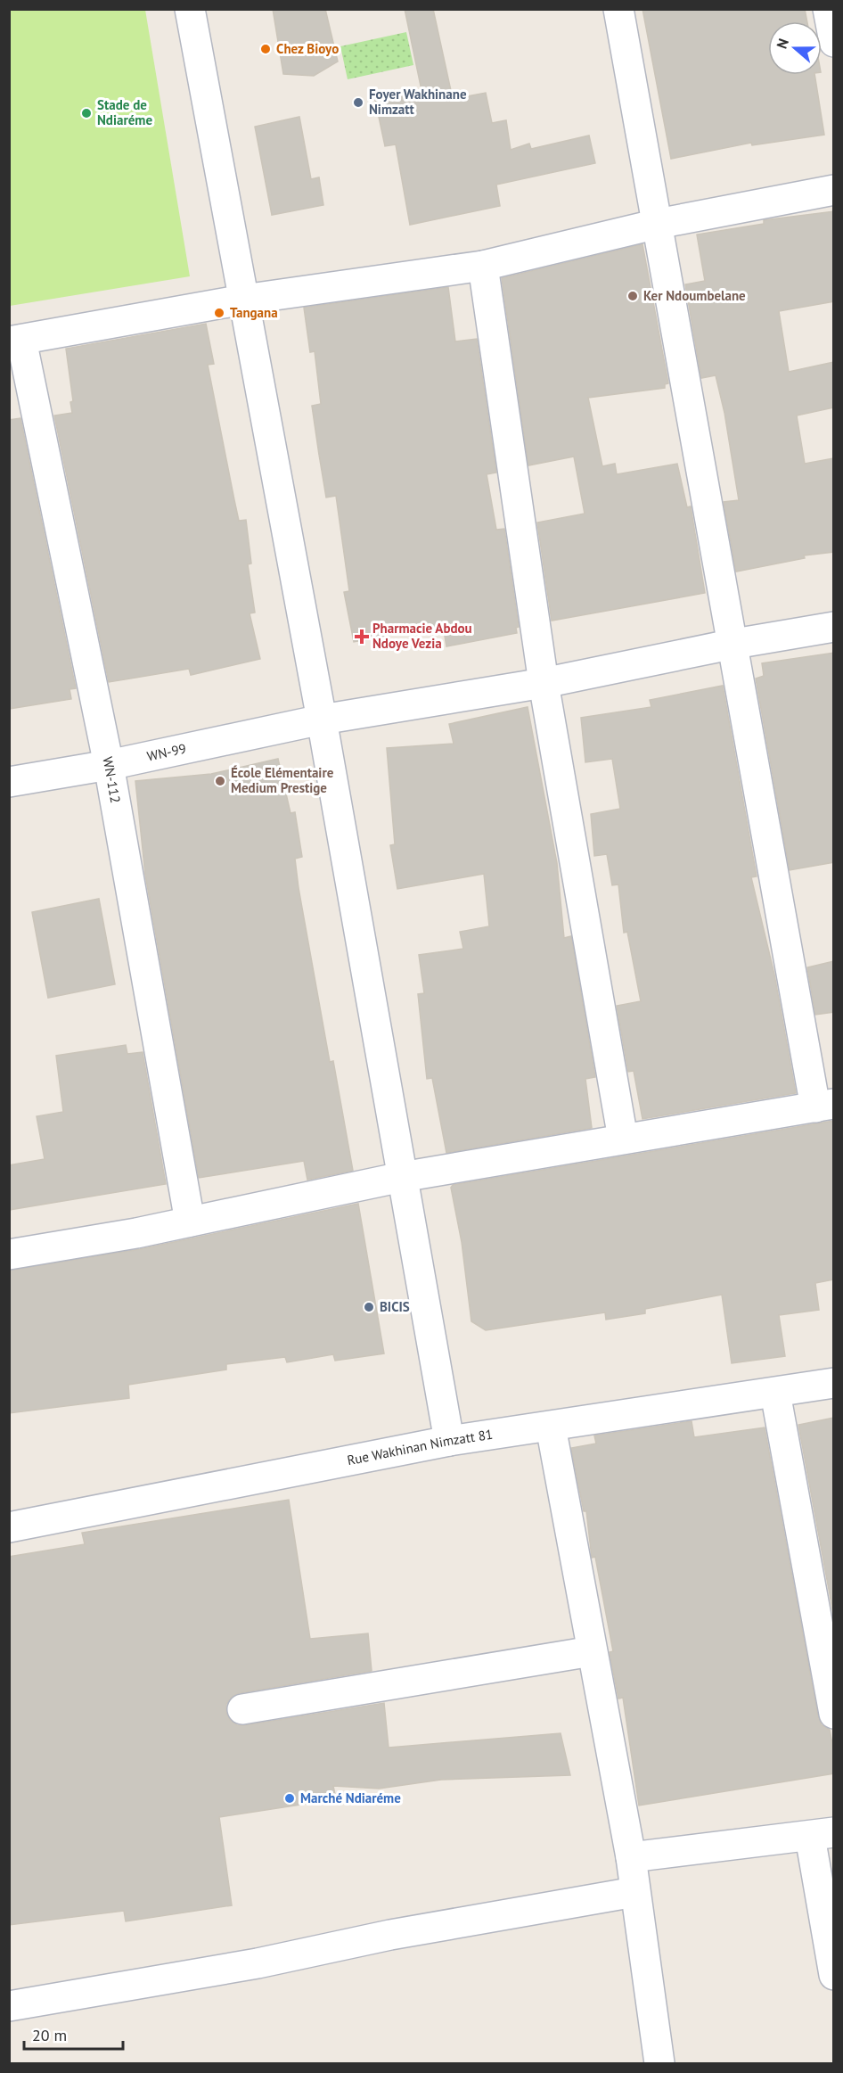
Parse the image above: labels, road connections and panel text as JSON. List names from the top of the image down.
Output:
{
  "streets": {
    "street": ["WN-99", "WN-112", "Rue Wakhinan Nimzatt 81"]
  },
  "crossings": [
    ["WN-99", "WN-112"]
  ],
  "places": {
    "other": [
      "Chez Bioyo",
      "Foyer Wakhinane Nimzatt",
      "Stade de Ndiaréme",
      "Ker Ndoumbelane",
      "Tangana",
      "École Elémentaire Medium Prestige",
      "BICIS",
      "Marché Ndiaréme"
    ],
    "health": ["Pharmacie Abdou Ndoye Vezia"]
  },
  "scale_bar": "20 m",
  "north": "left"
}
